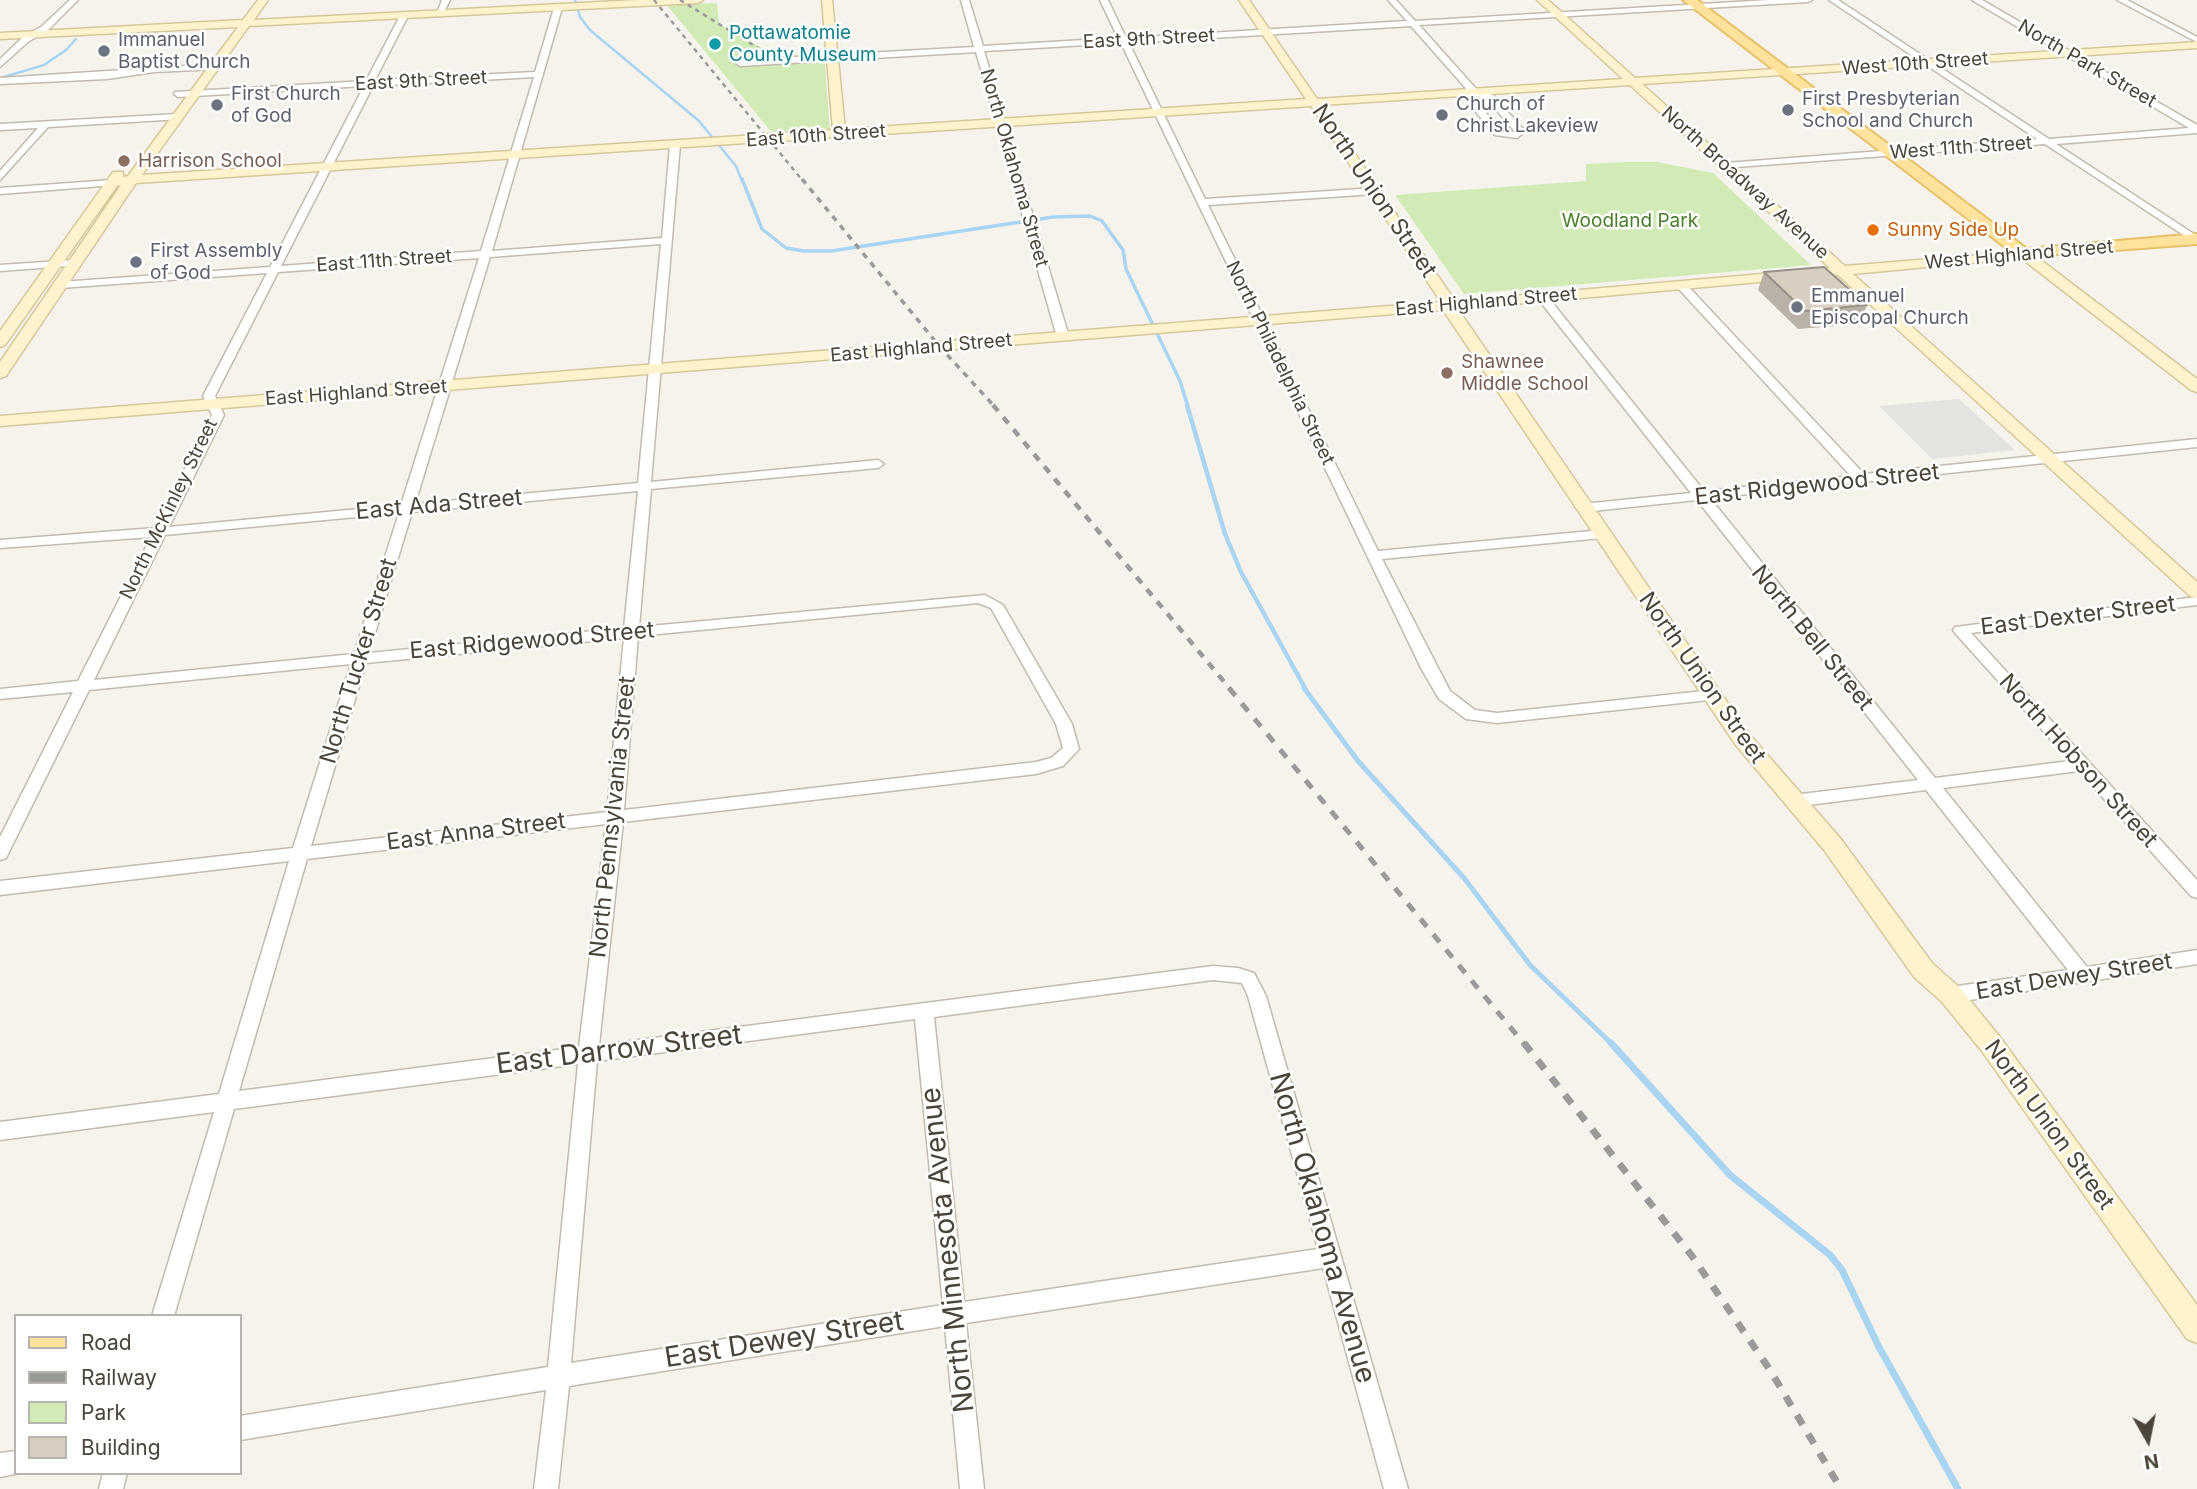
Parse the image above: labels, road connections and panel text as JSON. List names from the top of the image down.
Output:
{
  "streets": {
    "main road": ["West Highland Street"],
    "street": [
      "East 9th Street",
      "West 10th Street",
      "North Park Street",
      "East 10th Street",
      "West 11th Street",
      "North Oklahoma Street",
      "North Broadway Avenue",
      "North Union Street",
      "East 11th Street",
      "East Highland Street",
      "North Philadelphia Street",
      "East Ridgewood Street",
      "East Ada Street",
      "North McKinley Street",
      "East Dexter Street",
      "North Bell Street",
      "North Tucker Street",
      "North Hobson Street",
      "North Pennsylvania Street",
      "East Anna Street",
      "East Dewey Street",
      "East Darrow Street",
      "North Oklahoma Avenue",
      "North Minnesota Avenue"
    ]
  },
  "crossings": [
    ["East 9th Street", "North Oklahoma Street"],
    ["East 9th Street", "North Broadway Avenue"],
    ["East 9th Street", "North Union Street"],
    ["East 9th Street", "North Philadelphia Street"],
    ["East 9th Street", "North McKinley Street"],
    ["East 9th Street", "North Tucker Street"],
    ["West 10th Street", "North Park Street"],
    ["West 10th Street", "East 10th Street"],
    ["West 10th Street", "North Broadway Avenue"],
    ["North Park Street", "West 11th Street"],
    ["East 10th Street", "North Oklahoma Street"],
    ["East 10th Street", "North Broadway Avenue"],
    ["East 10th Street", "North Union Street"],
    ["East 10th Street", "North Philadelphia Street"],
    ["East 10th Street", "North McKinley Street"],
    ["East 10th Street", "North Tucker Street"],
    ["East 10th Street", "North Pennsylvania Street"],
    ["West 11th Street", "North Broadway Avenue"],
    ["North Oklahoma Street", "East Highland Street"],
    ["North Broadway Avenue", "West Highland Street"],
    ["North Broadway Avenue", "East Highland Street"],
    ["North Broadway Avenue", "East Ridgewood Street"],
    ["North Union Street", "East Highland Street"],
    ["North Union Street", "North Philadelphia Street"],
    ["North Union Street", "East Ridgewood Street"],
    ["North Union Street", "East Dewey Street"],
    ["West Highland Street", "East Highland Street"],
    ["East 11th Street", "North McKinley Street"],
    ["East 11th Street", "North Tucker Street"],
    ["East 11th Street", "North Pennsylvania Street"],
    ["East Highland Street", "North Philadelphia Street"],
    ["East Highland Street", "North McKinley Street"],
    ["East Highland Street", "North Bell Street"],
    ["East Highland Street", "North Tucker Street"],
    ["East Highland Street", "North Pennsylvania Street"],
    ["East Ridgewood Street", "North McKinley Street"],
    ["East Ridgewood Street", "North Bell Street"],
    ["East Ridgewood Street", "North Tucker Street"],
    ["East Ridgewood Street", "North Pennsylvania Street"],
    ["East Ridgewood Street", "East Anna Street"],
    ["East Ada Street", "North McKinley Street"],
    ["East Ada Street", "North Tucker Street"],
    ["East Ada Street", "North Pennsylvania Street"],
    ["East Dexter Street", "North Hobson Street"],
    ["North Bell Street", "East Dewey Street"],
    ["North Tucker Street", "East Anna Street"],
    ["North Tucker Street", "East Darrow Street"],
    ["North Pennsylvania Street", "East Anna Street"],
    ["North Pennsylvania Street", "East Dewey Street"],
    ["North Pennsylvania Street", "East Darrow Street"],
    ["East Dewey Street", "North Oklahoma Avenue"],
    ["East Dewey Street", "North Minnesota Avenue"],
    ["East Darrow Street", "North Oklahoma Avenue"],
    ["East Darrow Street", "North Minnesota Avenue"]
  ],
  "parks": ["Woodland Park"],
  "places": [
    "Pottawatomie County Museum",
    "Immanuel Baptist Church",
    "First Church of God",
    "First Presbyterian School and Church",
    "Church of Christ Lakeview",
    "Harrison School",
    "Sunny Side Up",
    "First Assembly of God",
    "Emmanuel Episcopal Church",
    "Shawnee Middle School"
  ],
  "legend": [
    "Road",
    "Railway",
    "Park",
    "Building"
  ],
  "north": "bottom"
}
